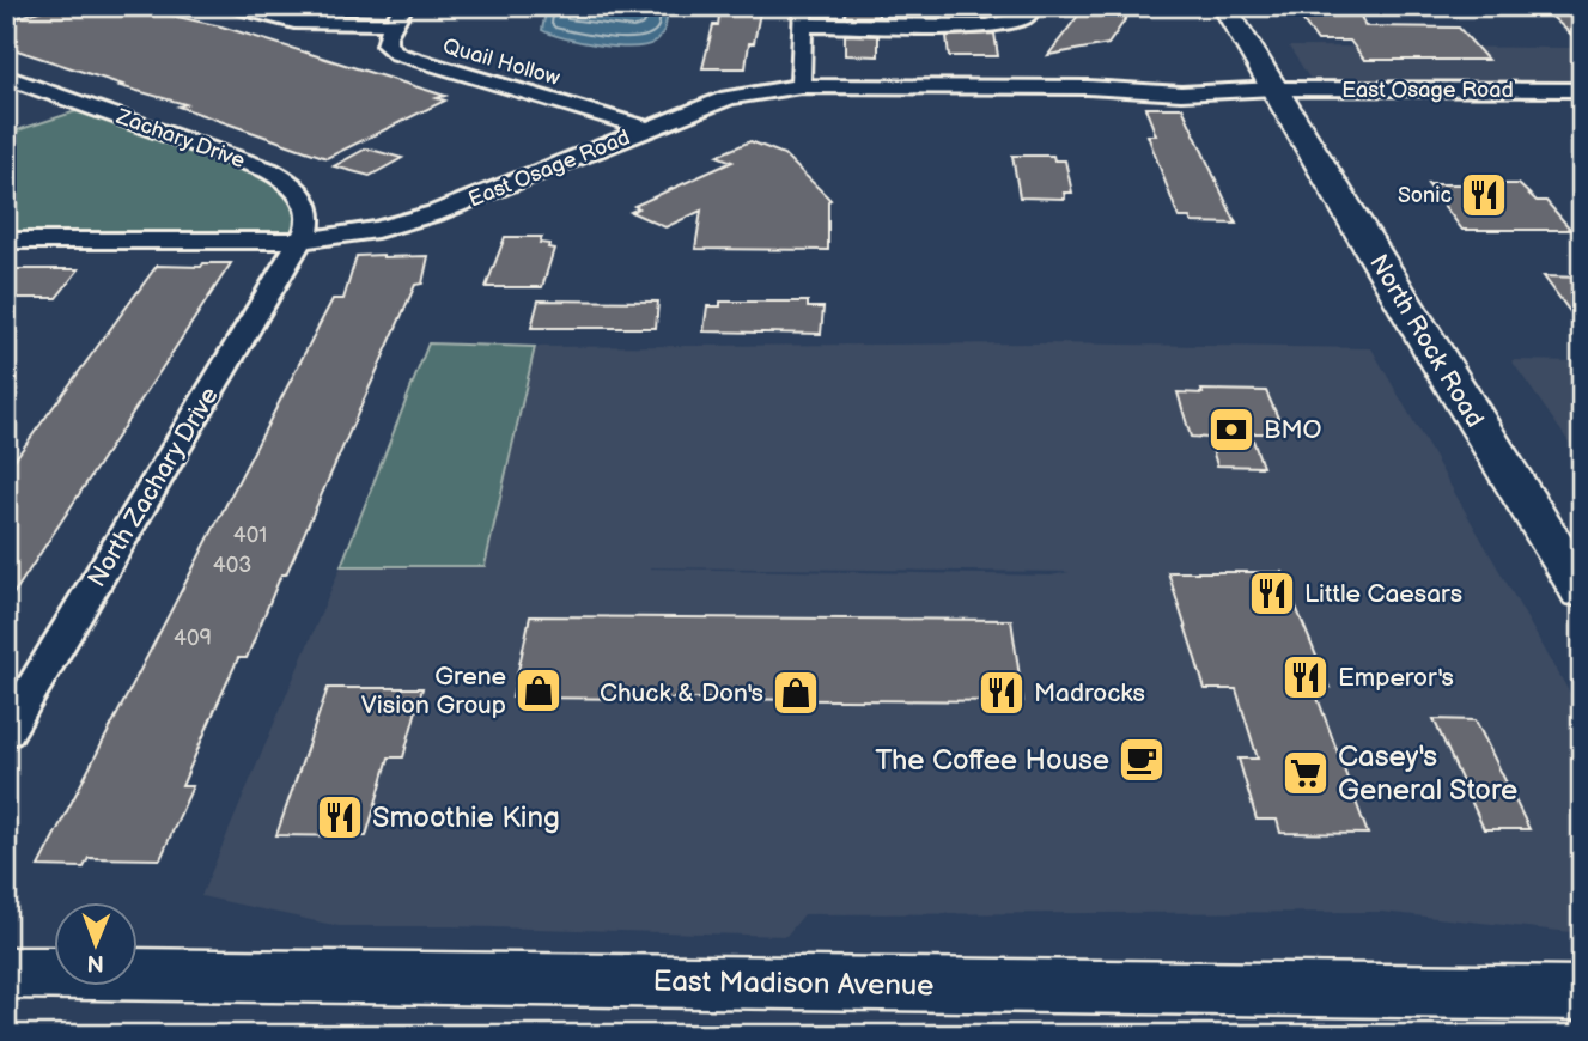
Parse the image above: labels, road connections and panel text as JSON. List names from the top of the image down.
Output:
{
  "streets": {
    "main road": ["North Rock Road", "East Madison Avenue"],
    "street": [
      "Quail Hollow",
      "East Osage Road",
      "Zachary Drive",
      "North Zachary Drive"
    ]
  },
  "crossings": [
    ["Quail Hollow", "East Osage Road"],
    ["East Osage Road", "Zachary Drive"],
    ["East Osage Road", "North Rock Road"],
    ["East Osage Road", "North Zachary Drive"],
    ["Zachary Drive", "North Zachary Drive"]
  ],
  "places": {
    "restaurant": [
      "Sonic",
      "Little Caesars",
      "Emperor's",
      "Madrocks",
      "Smoothie King"
    ],
    "bank": ["BMO"],
    "shop": ["Grene Vision Group", "Chuck & Don's"],
    "cafe": ["The Coffee House"],
    "supermarket": ["Casey's General Store"]
  },
  "house_numbers": ["401", "403", "409"],
  "north": "bottom"
}
